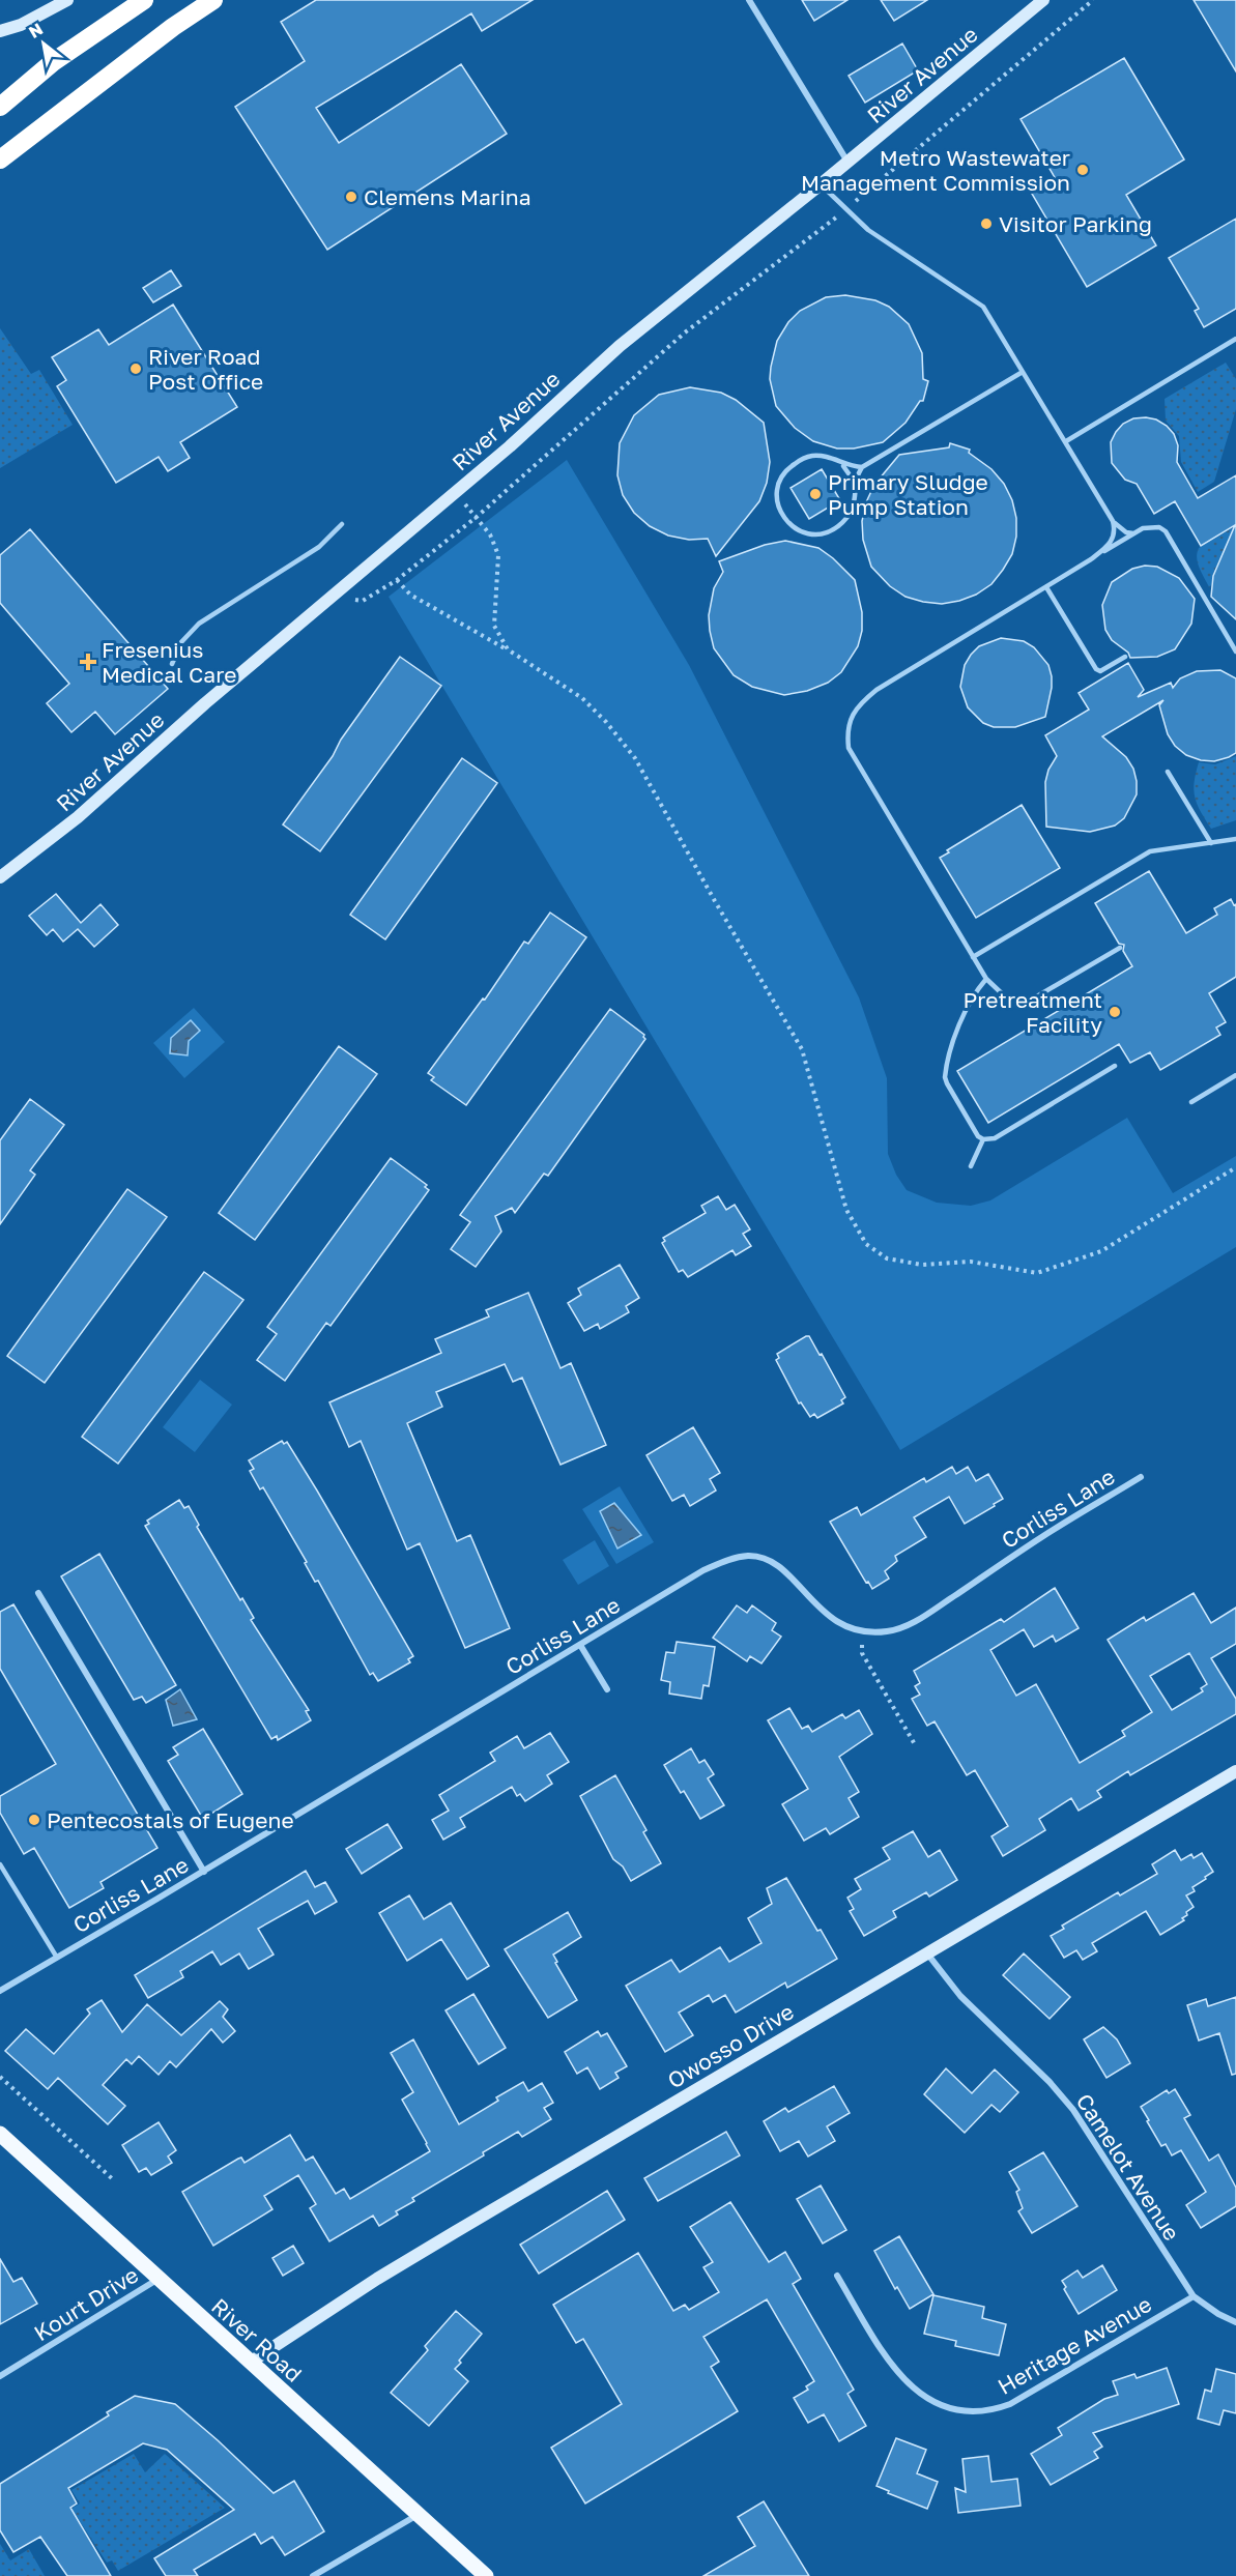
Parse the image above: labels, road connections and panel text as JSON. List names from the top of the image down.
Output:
{
  "streets": {
    "main road": ["River Road"],
    "street": [
      "River Avenue",
      "Corliss Lane",
      "Owosso Drive",
      "Camelot Avenue",
      "Kourt Drive",
      "Heritage Avenue"
    ]
  },
  "crossings": [
    ["Owosso Drive", "Camelot Avenue"],
    ["Owosso Drive", "River Road"],
    ["Camelot Avenue", "Heritage Avenue"],
    ["Kourt Drive", "River Road"]
  ],
  "places": {
    "other": [
      "Metro Wastewater Management Commission",
      "Clemens Marina",
      "Visitor Parking",
      "River Road Post Office",
      "Primary Sludge Pump Station",
      "Pretreatment Facility",
      "Pentecostals of Eugene"
    ],
    "health": ["Fresenius Medical Care"]
  },
  "north": "top left"
}
